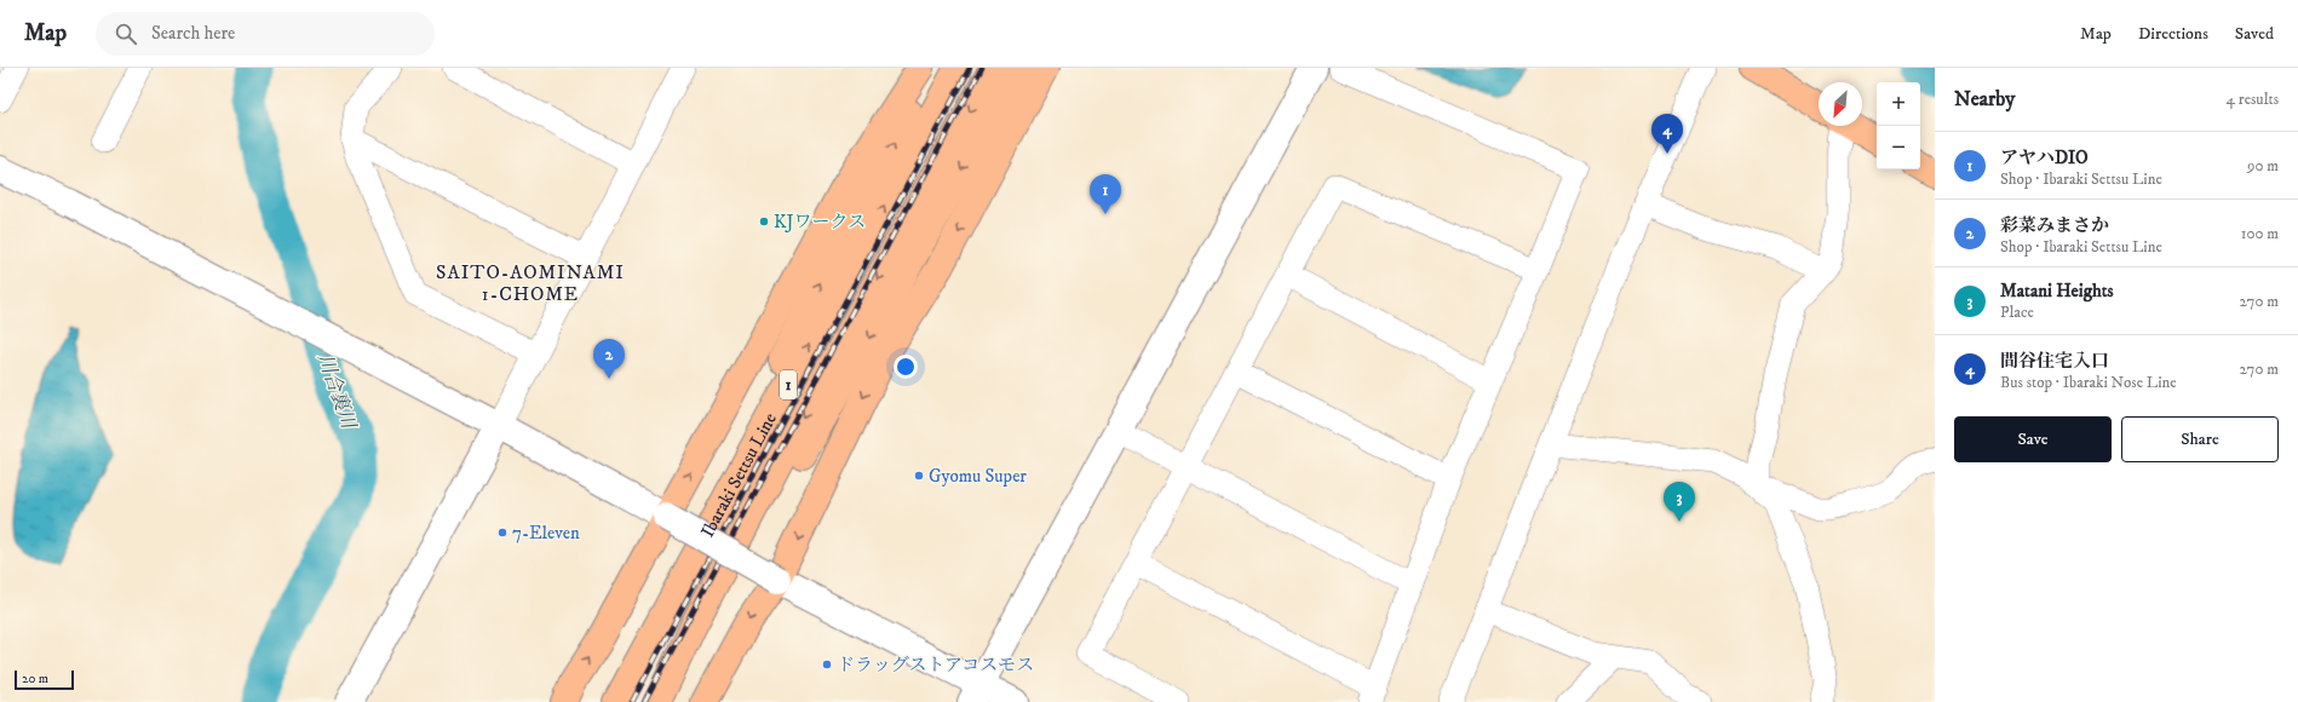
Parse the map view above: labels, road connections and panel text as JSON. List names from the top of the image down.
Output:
{
  "streets": {
    "main road": ["1", "Ibaraki Settsu Line"]
  },
  "districts": ["SAITO-AOMINAMI 1-CHOME"],
  "water": ["川合裏川"],
  "places": [
    "KJワークス",
    "Gyomu Super",
    "7-Eleven",
    "ドラッグストアコスモス"
  ],
  "scale_bar": "20 m",
  "north": "bottom left",
  "page": {
    "header": "Map",
    "search": "Search here",
    "nav": ["Map", "Directions", "Saved"],
    "heading": ["Nearby", "4 results"],
    "map_buttons": ["+", "−"],
    "pins": [
      "4",
      "1",
      "2",
      "3"
    ],
    "list": [
      {
        "mark": "1",
        "name": "アヤハDIO",
        "note": "Shop · Ibaraki Settsu Line",
        "value": "90 m"
      },
      {
        "mark": "2",
        "name": "彩菜みまさか",
        "note": "Shop · Ibaraki Settsu Line",
        "value": "100 m"
      },
      {
        "mark": "3",
        "name": "Matani Heights",
        "note": "Place",
        "value": "270 m"
      },
      {
        "mark": "4",
        "name": "間谷住宅入口",
        "note": "Bus stop · Ibaraki Nose Line",
        "value": "270 m"
      }
    ],
    "buttons": ["Save", "Share"],
    "scale": "20 m"
  }
}
